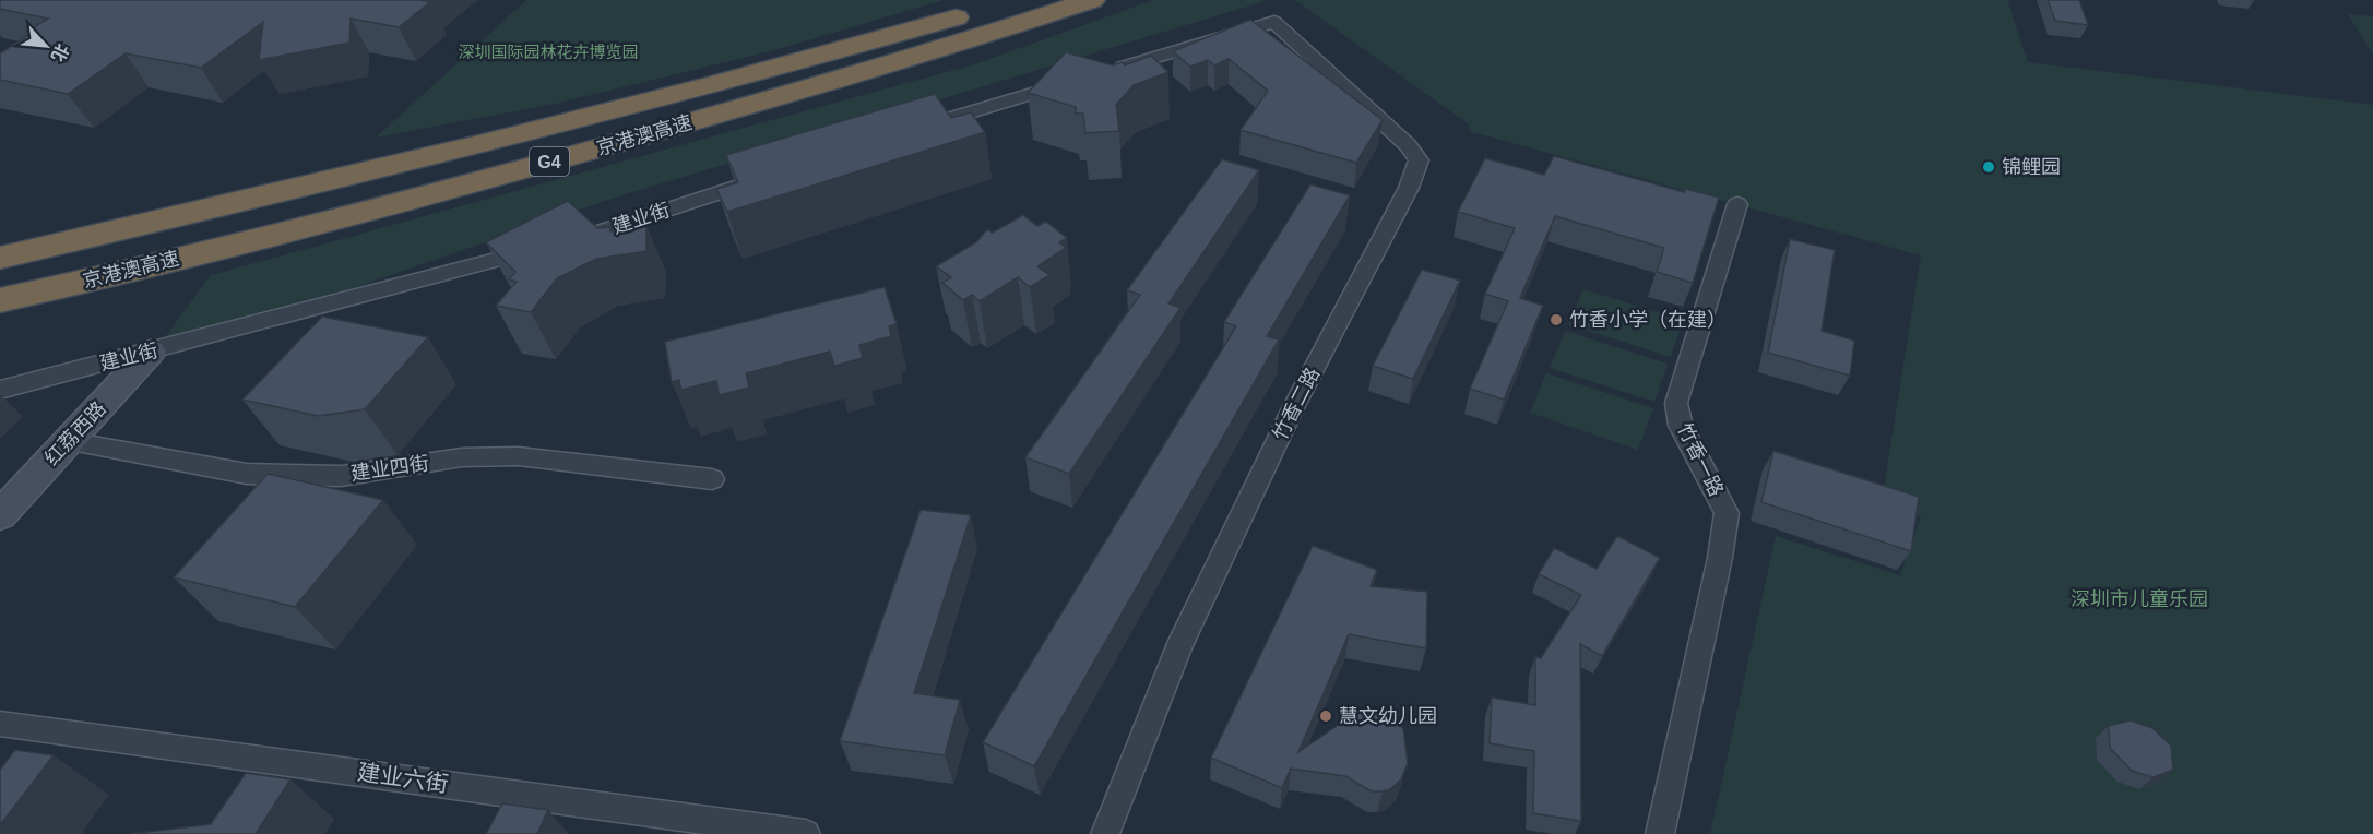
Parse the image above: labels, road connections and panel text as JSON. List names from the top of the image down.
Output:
{
  "streets": {
    "highway": ["京港澳高速", "G4"],
    "main road": ["红荔西路"],
    "street": [
      "建业街",
      "竹香二路",
      "竹香一路",
      "建业四街",
      "建业六街"
    ]
  },
  "crossings": [
    ["建业街", "红荔西路"],
    ["红荔西路", "建业四街"]
  ],
  "parks": ["深圳国际园林花卉博览园", "深圳市儿童乐园"],
  "places": ["锦鲤园", "竹香小学（在建）", "慧文幼儿园"],
  "north": "bottom right"
}
